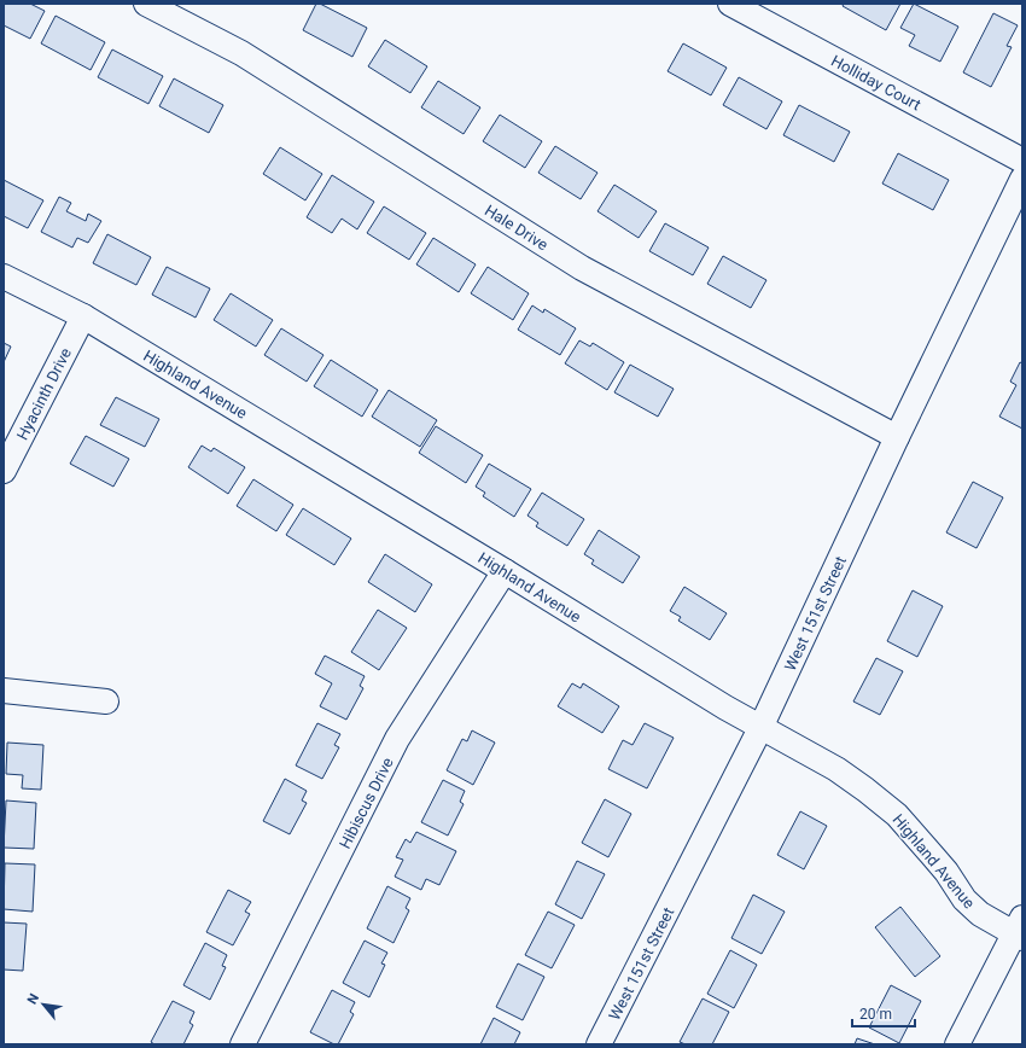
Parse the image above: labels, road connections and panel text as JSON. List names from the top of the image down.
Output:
{
  "streets": {
    "street": [
      "Holliday Court",
      "Hale Drive",
      "Highland Avenue",
      "Hyacinth Drive",
      "West 151st Street",
      "Hibiscus Drive"
    ]
  },
  "crossings": [
    ["Hale Drive", "West 151st Street"],
    ["Highland Avenue", "Hyacinth Drive"],
    ["Highland Avenue", "West 151st Street"],
    ["Highland Avenue", "Hibiscus Drive"]
  ],
  "scale_bar": "20 m",
  "north": "top left"
}
